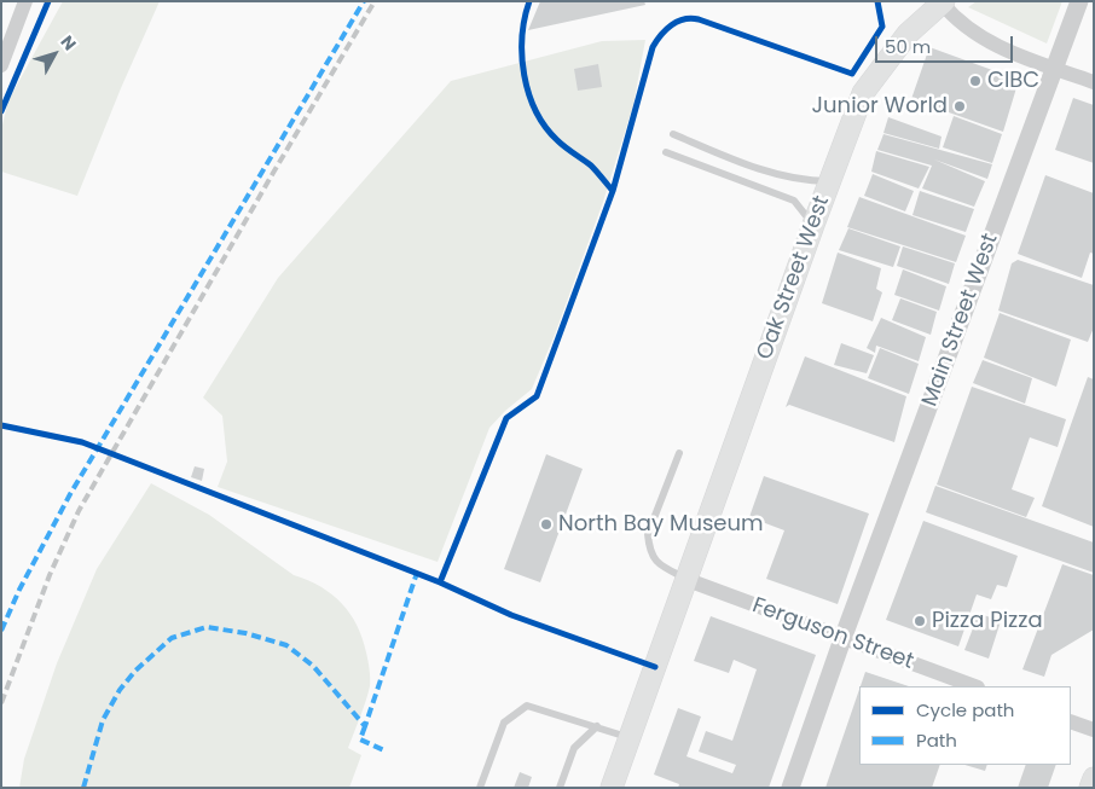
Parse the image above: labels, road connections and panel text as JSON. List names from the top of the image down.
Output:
{
  "streets": {
    "main road": ["Oak Street West"],
    "street": ["Main Street West", "Ferguson Street"]
  },
  "crossings": [
    ["Oak Street West", "Ferguson Street"],
    ["Main Street West", "Ferguson Street"]
  ],
  "places": [
    "CIBC",
    "Junior World",
    "North Bay Museum",
    "Pizza Pizza"
  ],
  "legend": ["Cycle path", "Path"],
  "scale_bar": "50 m",
  "north": "top right"
}
